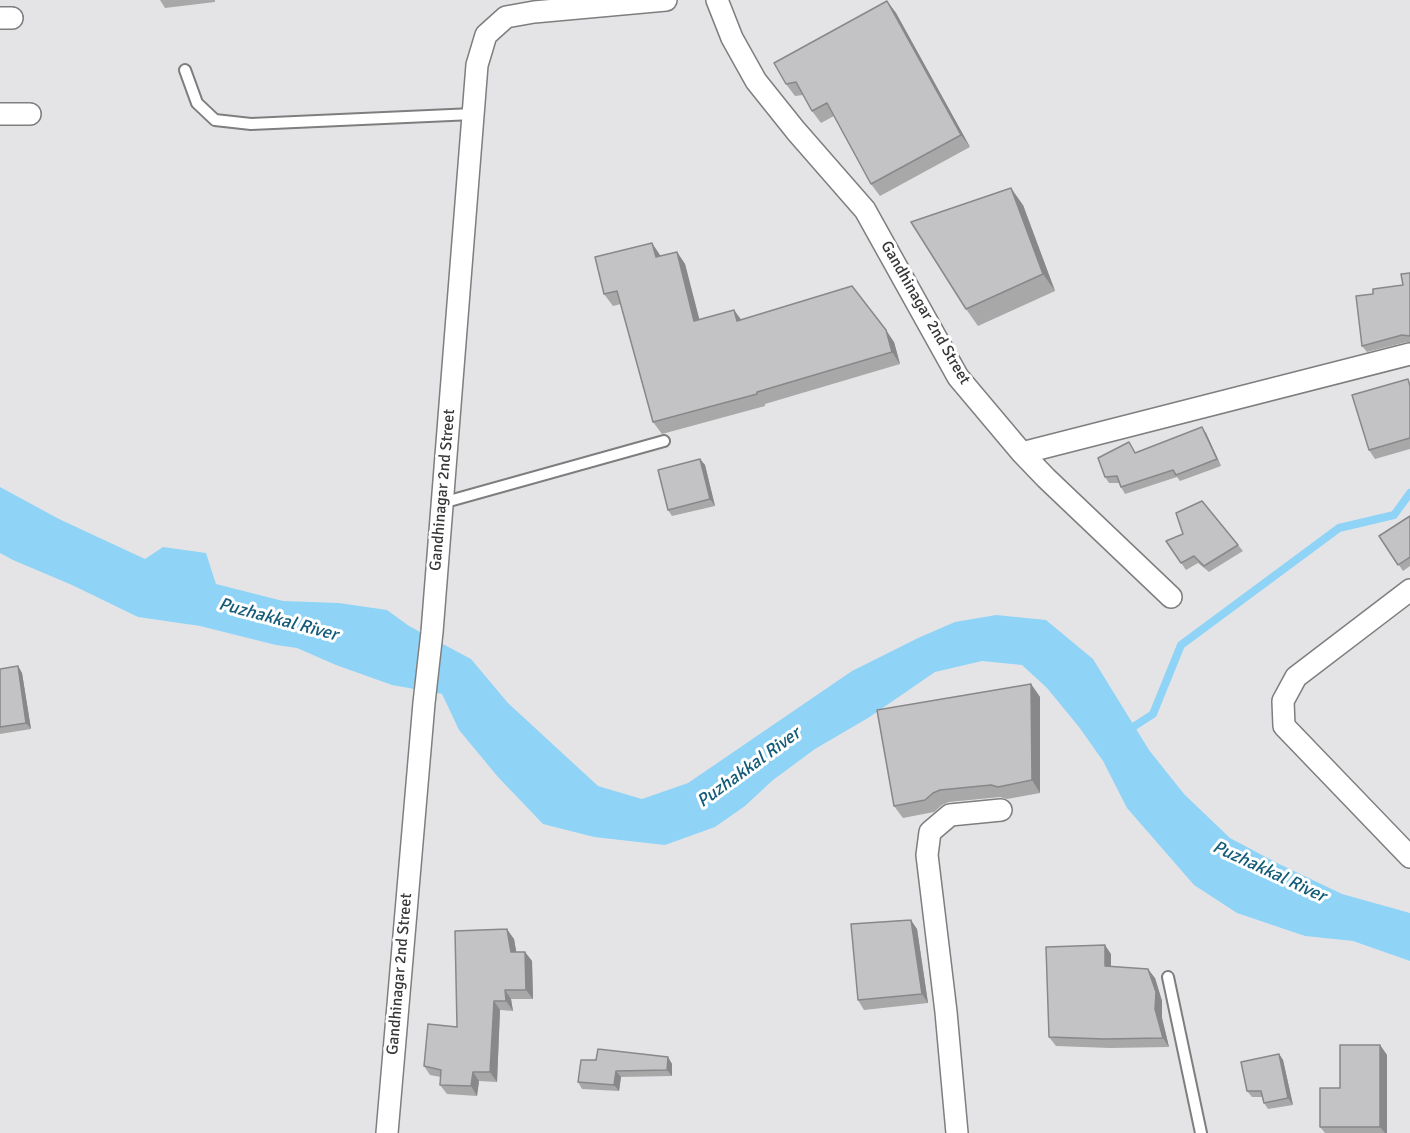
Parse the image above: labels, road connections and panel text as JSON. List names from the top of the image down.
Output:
{
  "streets": {
    "street": ["Gandhinagar 2nd Street"]
  },
  "water": ["Puzhakkal River"]
}
